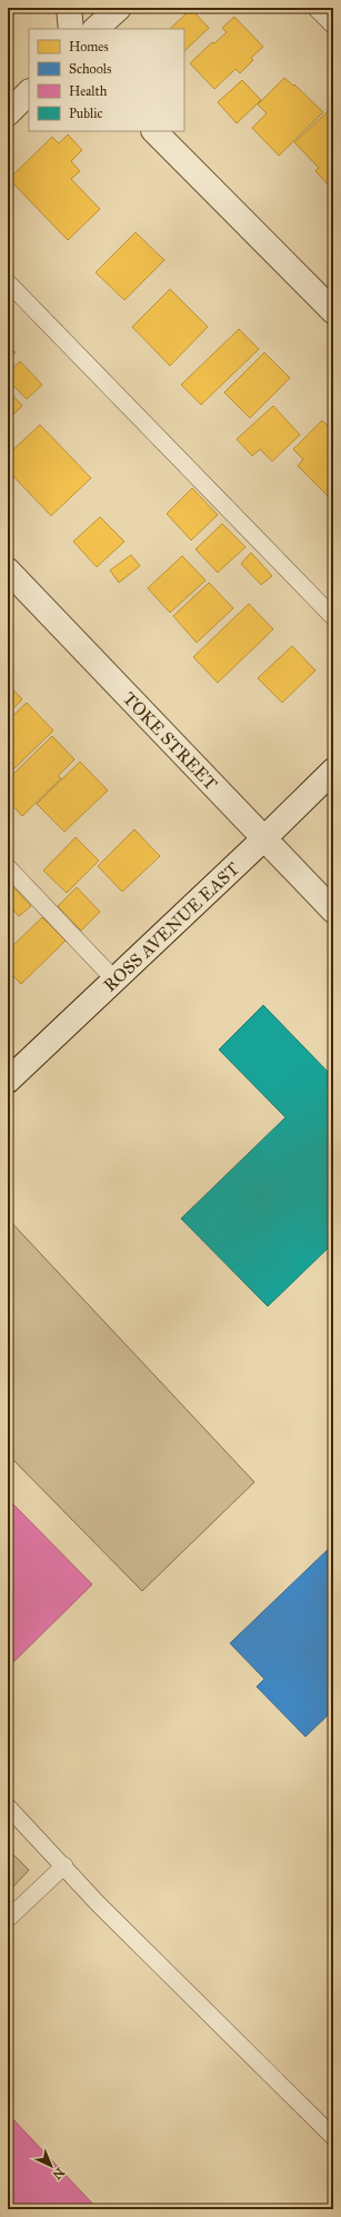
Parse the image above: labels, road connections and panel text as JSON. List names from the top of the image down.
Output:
{
  "streets": {
    "street": ["TOKE STREET", "ROSS AVENUE EAST"]
  },
  "crossings": [
    ["TOKE STREET", "ROSS AVENUE EAST"]
  ],
  "legend": [
    "Homes",
    "Schools",
    "Health",
    "Public"
  ],
  "north": "bottom right"
}
